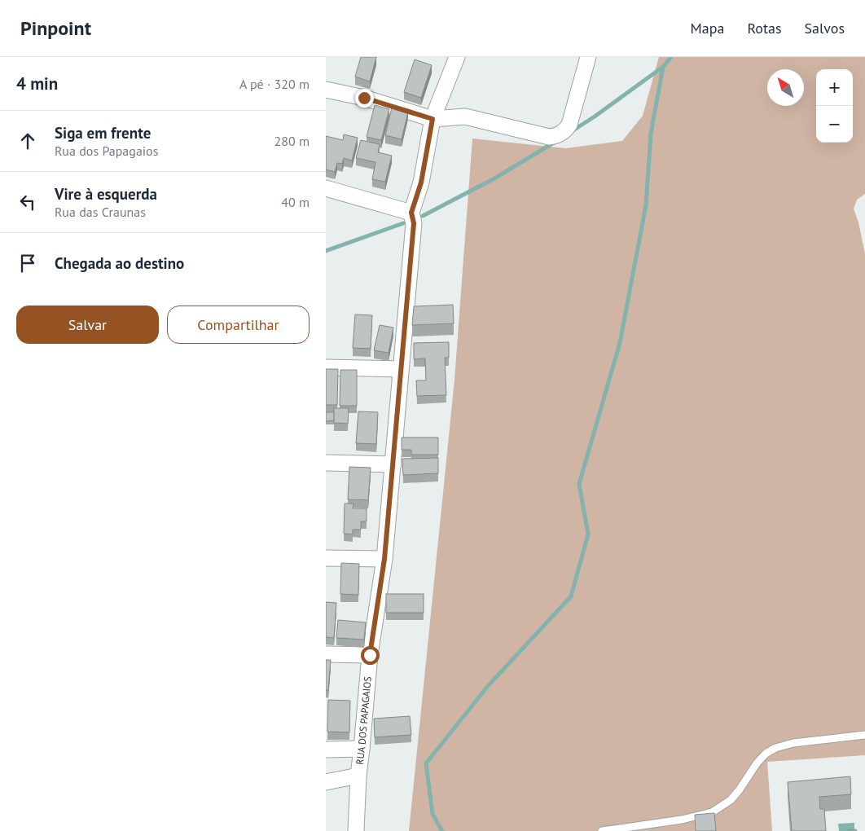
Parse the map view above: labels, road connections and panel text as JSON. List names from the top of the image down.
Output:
{
  "streets": {
    "street": ["RUA DOS PAPAGAIOS"]
  },
  "north": "top left",
  "page": {
    "header": "Pinpoint",
    "nav": ["Mapa", "Rotas", "Salvos"],
    "heading": ["4 min", "A pé · 320 m"],
    "map_buttons": ["+", "−"],
    "list": [
      ["Siga em frente", "Rua dos Papagaios", "280 m"],
      ["Vire à esquerda", "Rua das Craunas", "40 m"],
      "Chegada ao destino"
    ],
    "buttons": ["Salvar", "Compartilhar"]
  }
}
